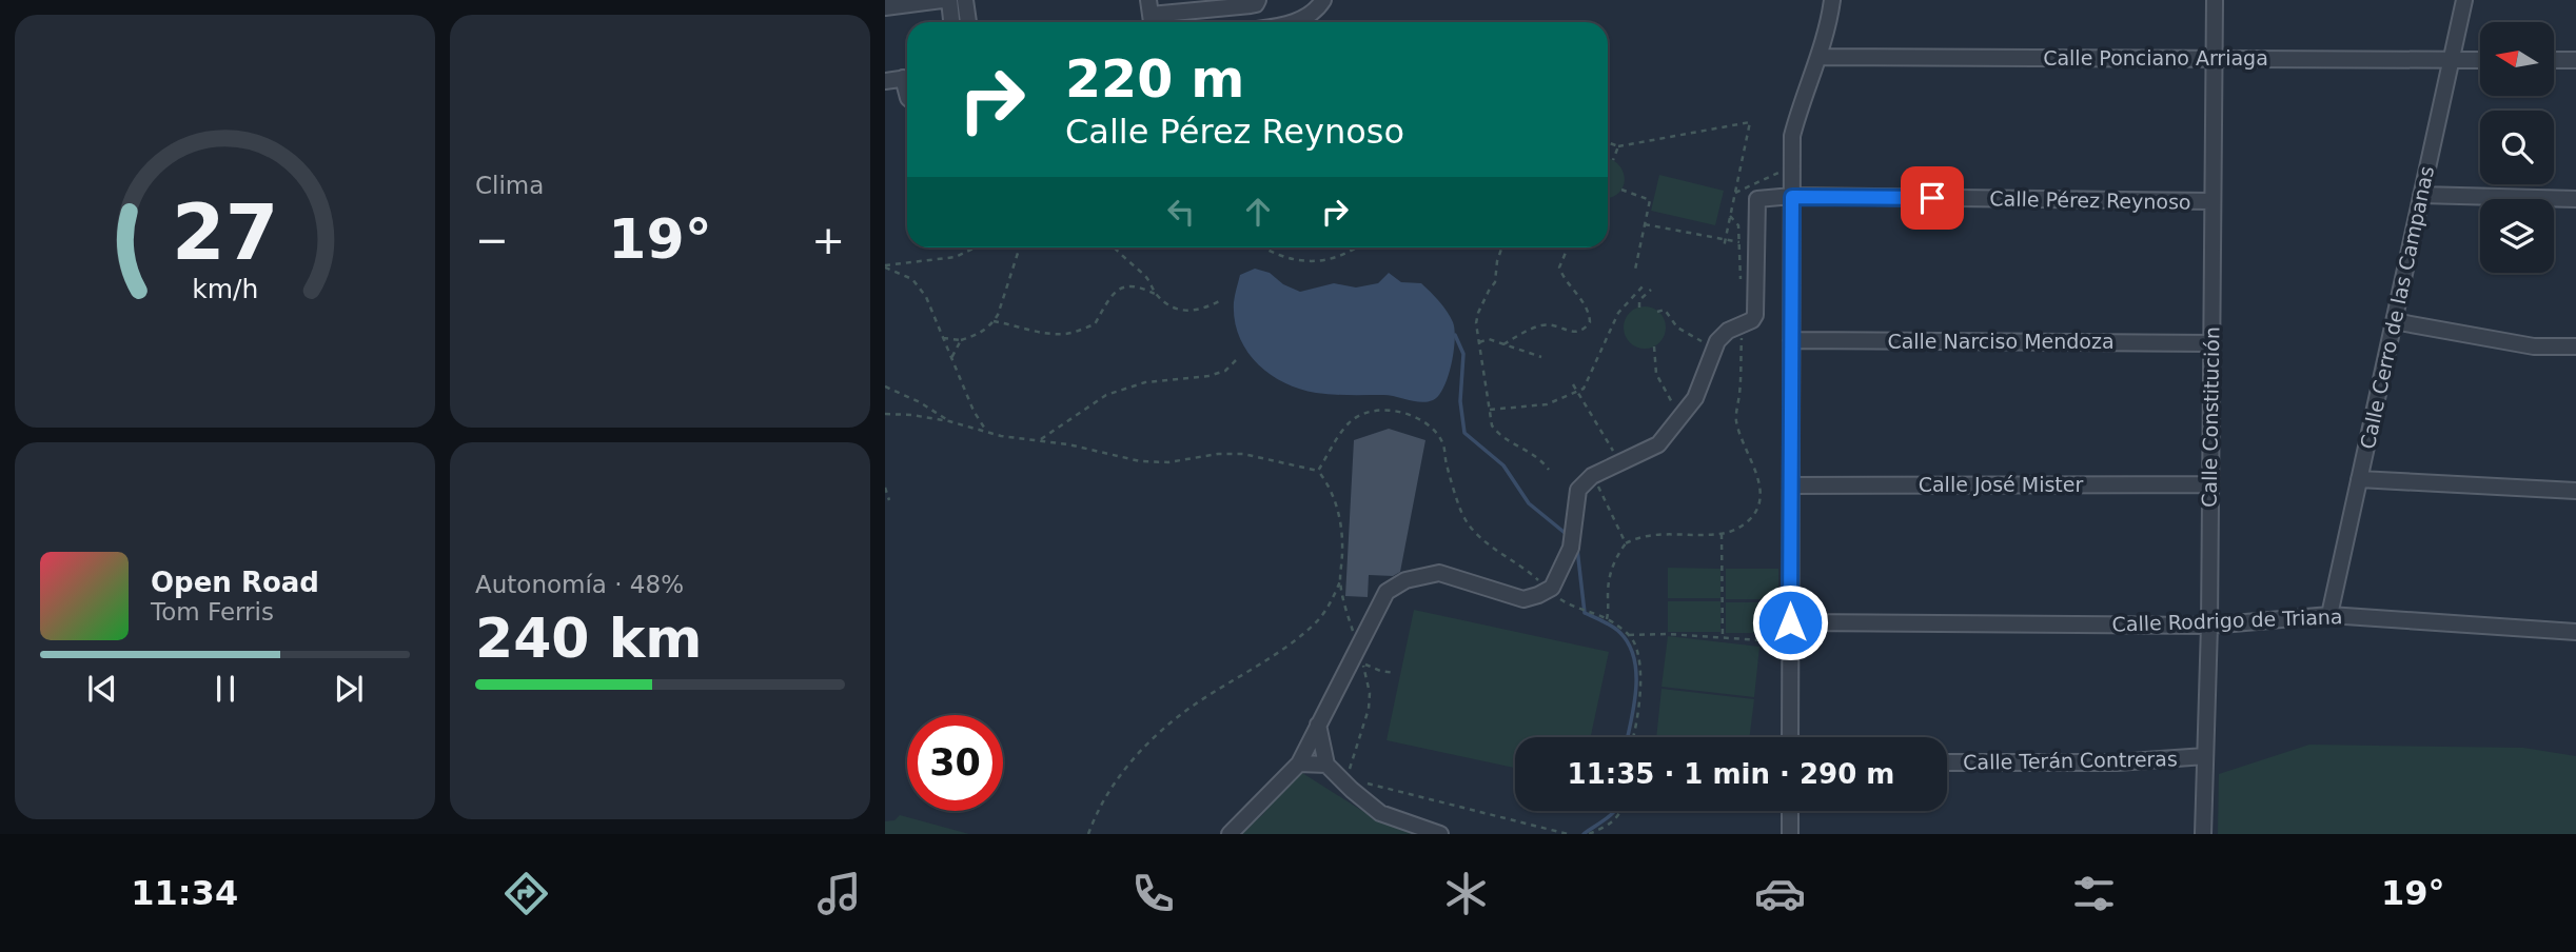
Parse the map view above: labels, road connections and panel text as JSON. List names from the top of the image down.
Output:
{
  "streets": {
    "street": [
      "Calle Ponciano Arriaga",
      "Calle Pérez Reynoso",
      "Calle Cerro de las Campanas",
      "Calle Narciso Mendoza",
      "Calle Constitución",
      "Calle José Mister",
      "Calle Rodrigo de Triana",
      "Calle Terán Contreras"
    ]
  },
  "crossings": [
    ["Calle Ponciano Arriaga", "Calle Cerro de las Campanas"],
    ["Calle Ponciano Arriaga", "Calle Constitución"],
    ["Calle Pérez Reynoso", "Calle Constitución"],
    ["Calle Cerro de las Campanas", "Calle Rodrigo de Triana"],
    ["Calle Narciso Mendoza", "Calle Constitución"],
    ["Calle Constitución", "Calle José Mister"],
    ["Calle Constitución", "Calle Rodrigo de Triana"],
    ["Calle Constitución", "Calle Terán Contreras"]
  ],
  "north": "left",
  "page": {
    "tile": [
      "Clima",
      ["Autonomía · 48%", "240 km"]
    ],
    "turn": ["220 m", "Calle Pérez Reynoso"],
    "heat": ["−", "19°", "+"],
    "song": ["Open Road", "Tom Ferris"],
    "limit": "30",
    "trip": "11:35 · 1 min · 290 m",
    "tabs": ["11:34", "19°"],
    "gauge": ["27", "km/h"]
  }
}
